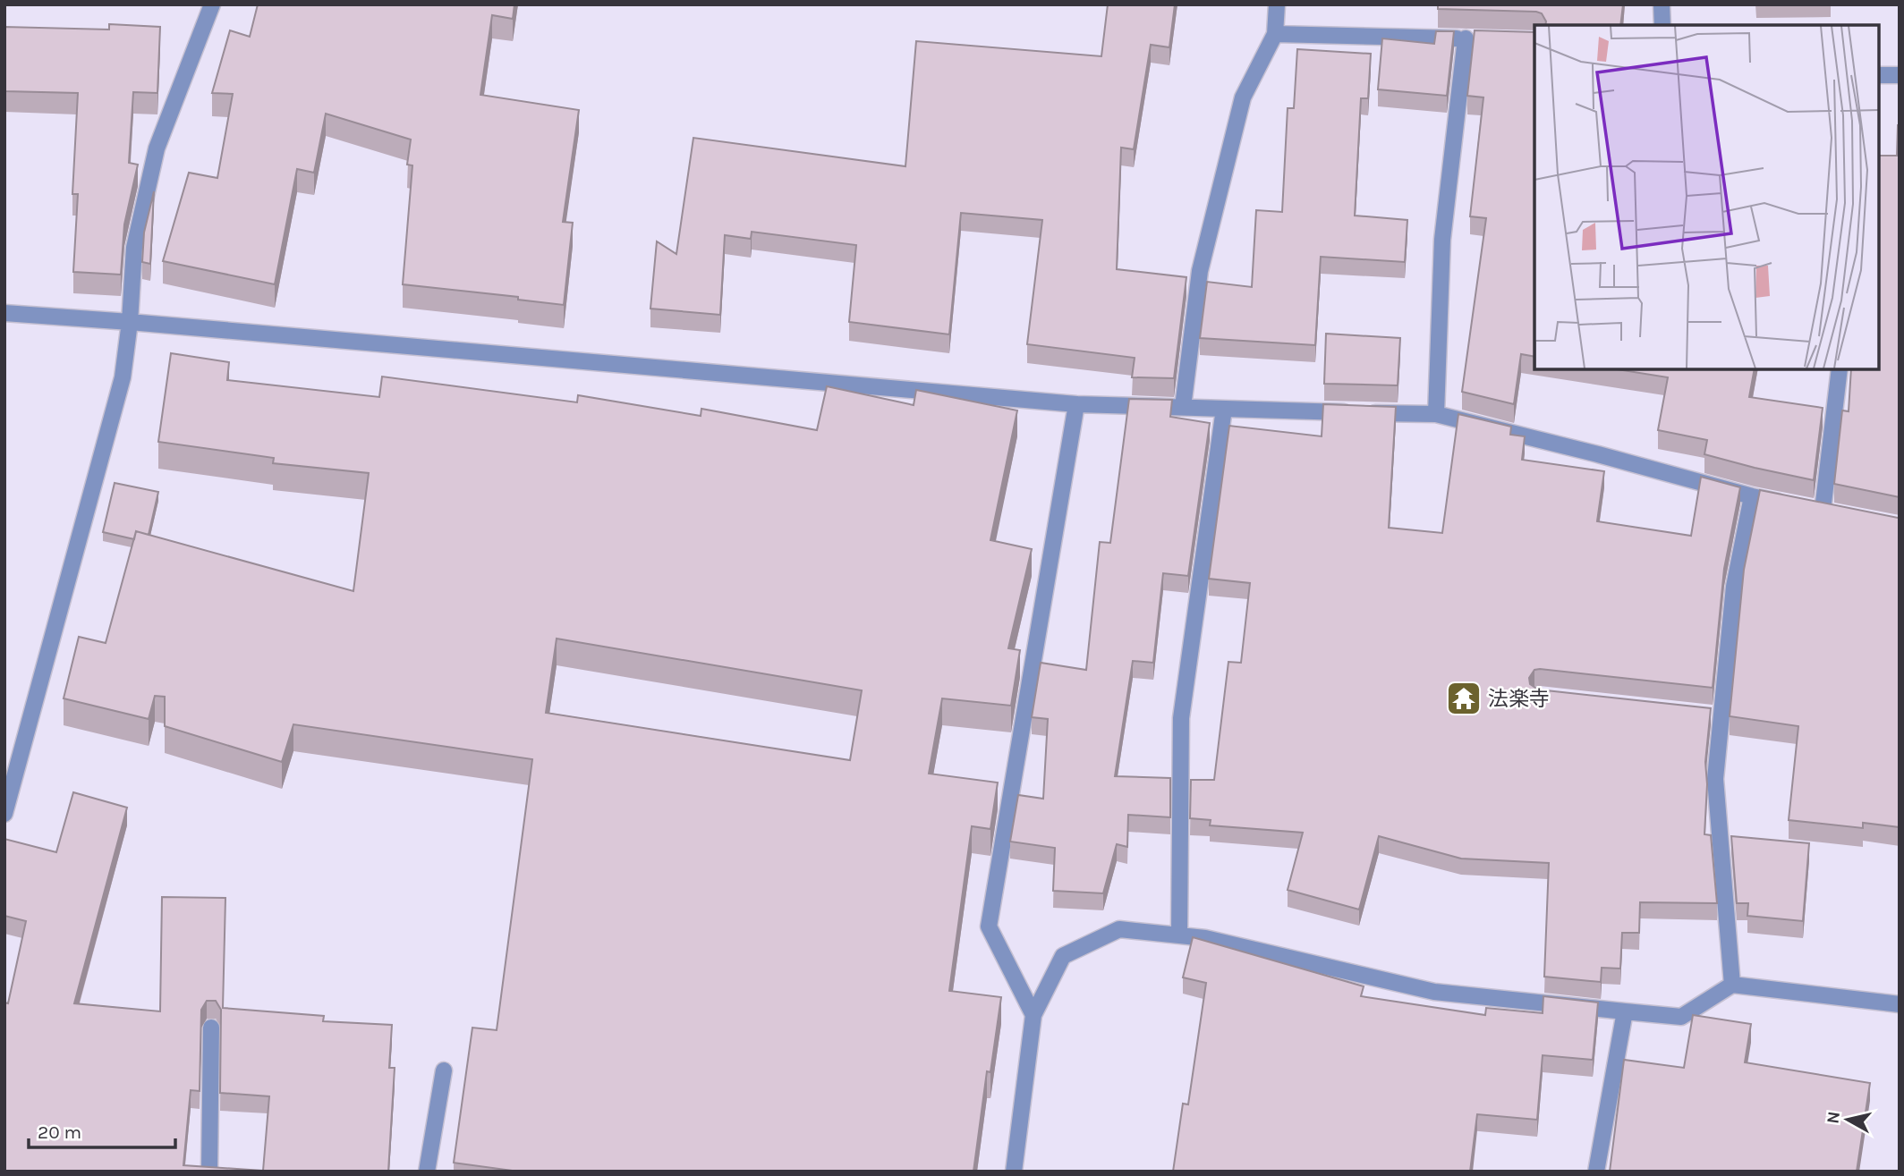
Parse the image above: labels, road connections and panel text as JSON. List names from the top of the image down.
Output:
{
  "places": {
    "temple": ["法楽寺"]
  },
  "scale_bar": "20 m",
  "north": "left"
}
